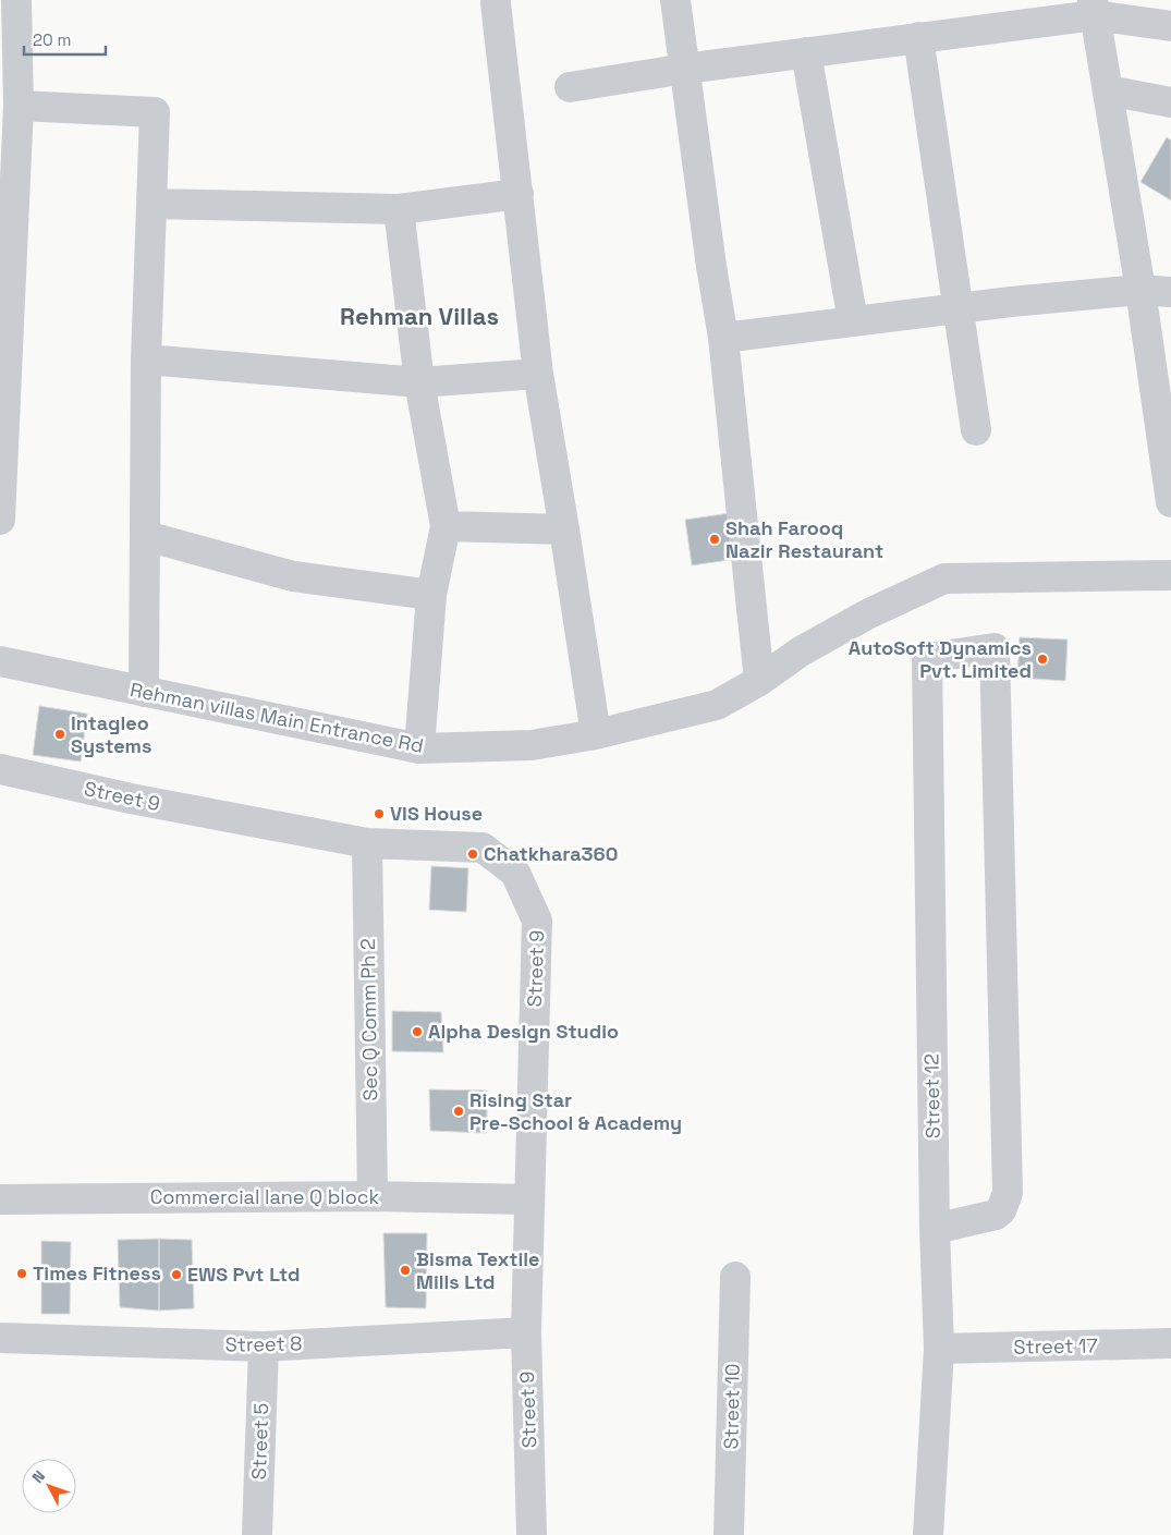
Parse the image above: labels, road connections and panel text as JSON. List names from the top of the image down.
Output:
{
  "streets": {
    "street": [
      "Rehman villas Main Entrance Rd",
      "Street 9",
      "Sec Q Comm Ph 2",
      "Street 12",
      "Commercial lane Q block",
      "Street 8",
      "Street 17",
      "Street 10",
      "Street 5"
    ]
  },
  "crossings": [
    ["Street 9", "Sec Q Comm Ph 2"],
    ["Street 9", "Commercial lane Q block"],
    ["Street 9", "Street 8"],
    ["Sec Q Comm Ph 2", "Commercial lane Q block"],
    ["Street 12", "Street 17"],
    ["Street 8", "Street 5"]
  ],
  "districts": ["Rehman Villas"],
  "places": [
    "Shah Farooq Nazir Restaurant",
    "AutoSoft Dynamics Pvt. Limited",
    "Intagleo Systems",
    "VIS House",
    "Chatkhara360",
    "Alpha Design Studio",
    "Rising Star Pre-School & Academy",
    "Bisma Textile Mills Ltd",
    "Times Fitness",
    "EWS Pvt Ltd"
  ],
  "scale_bar": "20 m",
  "north": "top left"
}
